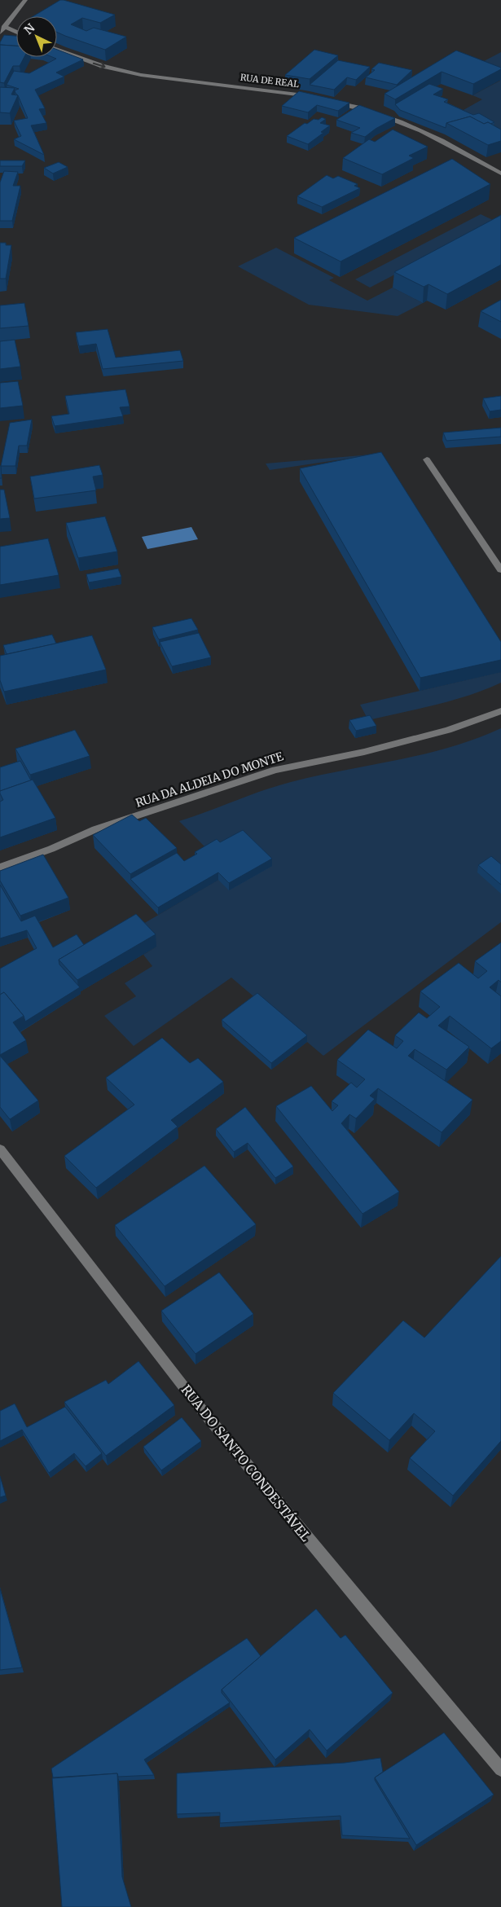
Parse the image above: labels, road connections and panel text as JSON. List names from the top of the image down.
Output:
{
  "streets": {
    "street": ["RUA DE REAL", "RUA DA ALDEIA DO MONTE", "RUA DO SANTO CONDESTÁVEL"]
  },
  "one_way": ["RUA DE REAL"],
  "north": "top left"
}
